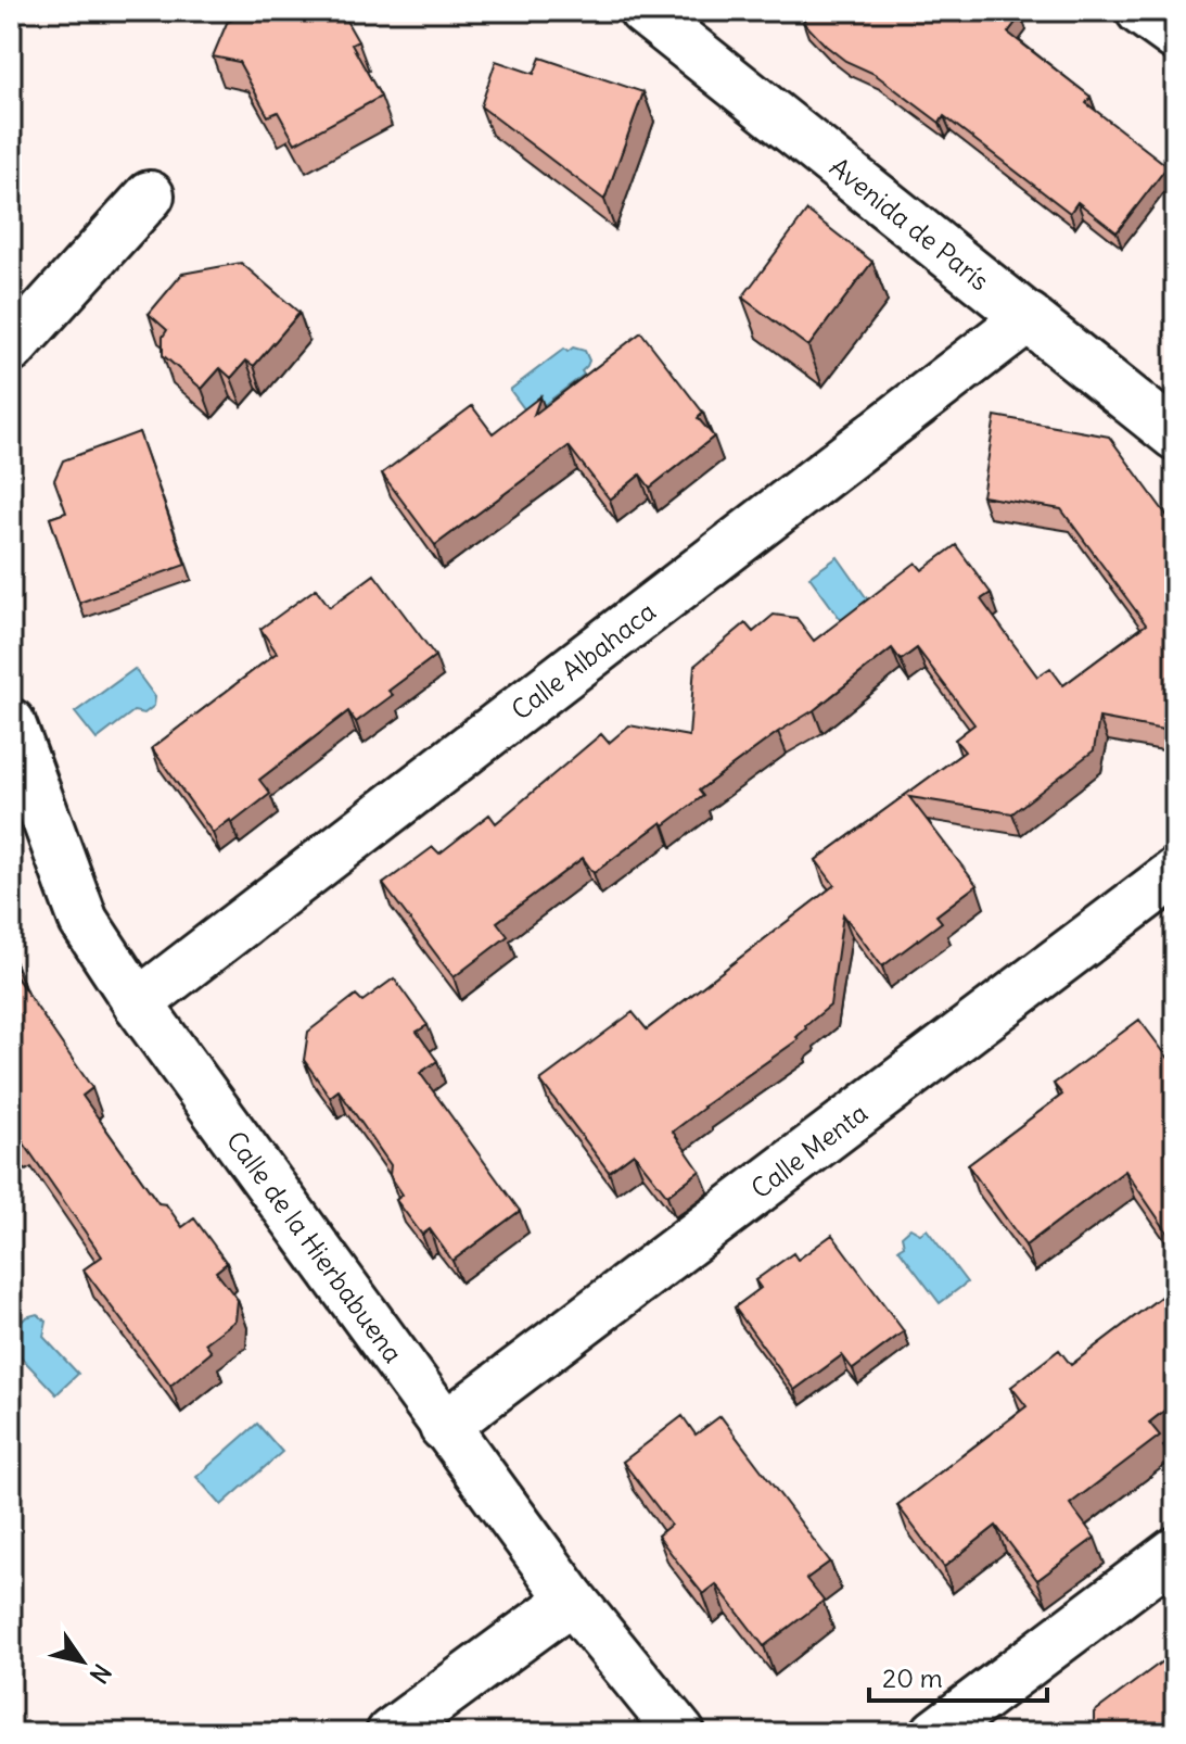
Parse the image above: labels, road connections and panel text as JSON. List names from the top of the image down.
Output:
{
  "streets": {
    "street": [
      "Avenida de París",
      "Calle Albahaca",
      "Calle Menta",
      "Calle de la Hierbabuena"
    ]
  },
  "crossings": [
    ["Avenida de París", "Calle Albahaca"],
    ["Calle Albahaca", "Calle de la Hierbabuena"],
    ["Calle Menta", "Calle de la Hierbabuena"]
  ],
  "scale_bar": "20 m",
  "north": "bottom right"
}
